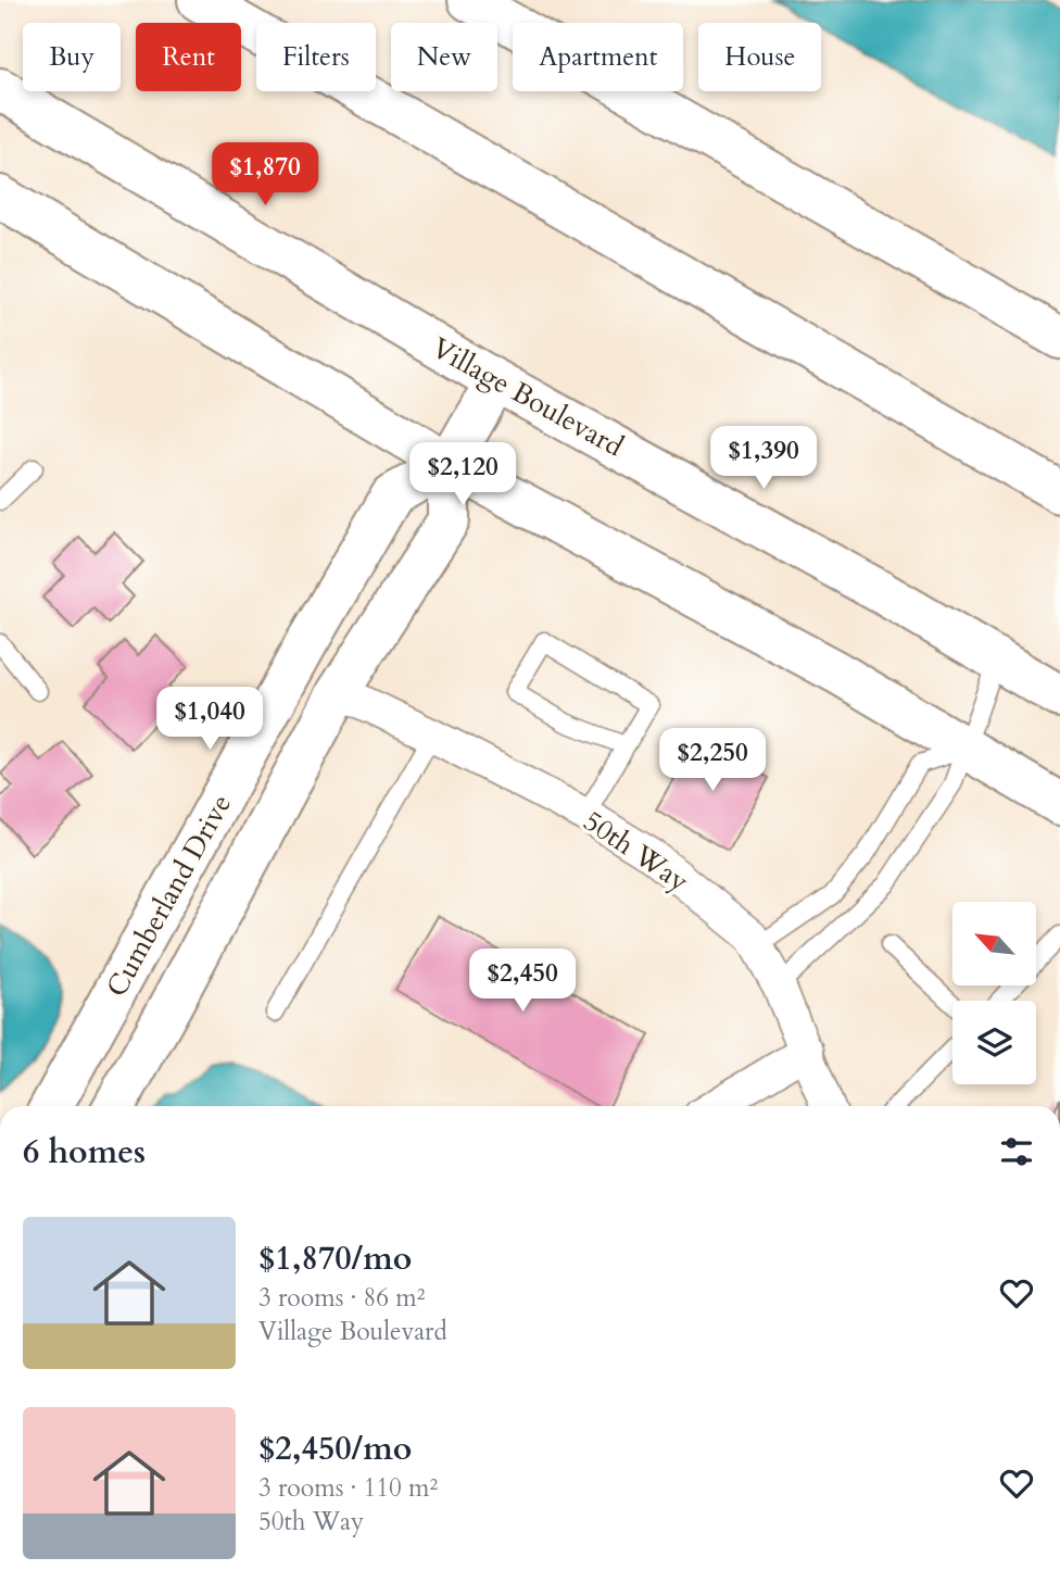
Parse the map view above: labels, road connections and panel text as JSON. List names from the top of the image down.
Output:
{
  "streets": {
    "main road": ["Village Boulevard", "Cumberland Drive"],
    "street": ["50th Way"]
  },
  "crossings": [
    ["50th Way", "Cumberland Drive"]
  ],
  "north": "top left",
  "page": {
    "chip": [
      "Buy",
      "Rent",
      "Filters",
      "New",
      "Apartment",
      "House"
    ],
    "price": [
      "$1,870",
      "$1,390",
      "$2,120",
      "$1,040",
      "$2,250",
      "$2,450"
    ],
    "heading": "6 homes",
    "list": [
      {
        "name": "$1,870/mo",
        "note": "3 rooms · 86 m² · Village Boulevard"
      },
      {
        "name": "$2,450/mo",
        "note": "3 rooms · 110 m² · 50th Way"
      }
    ]
  }
}
